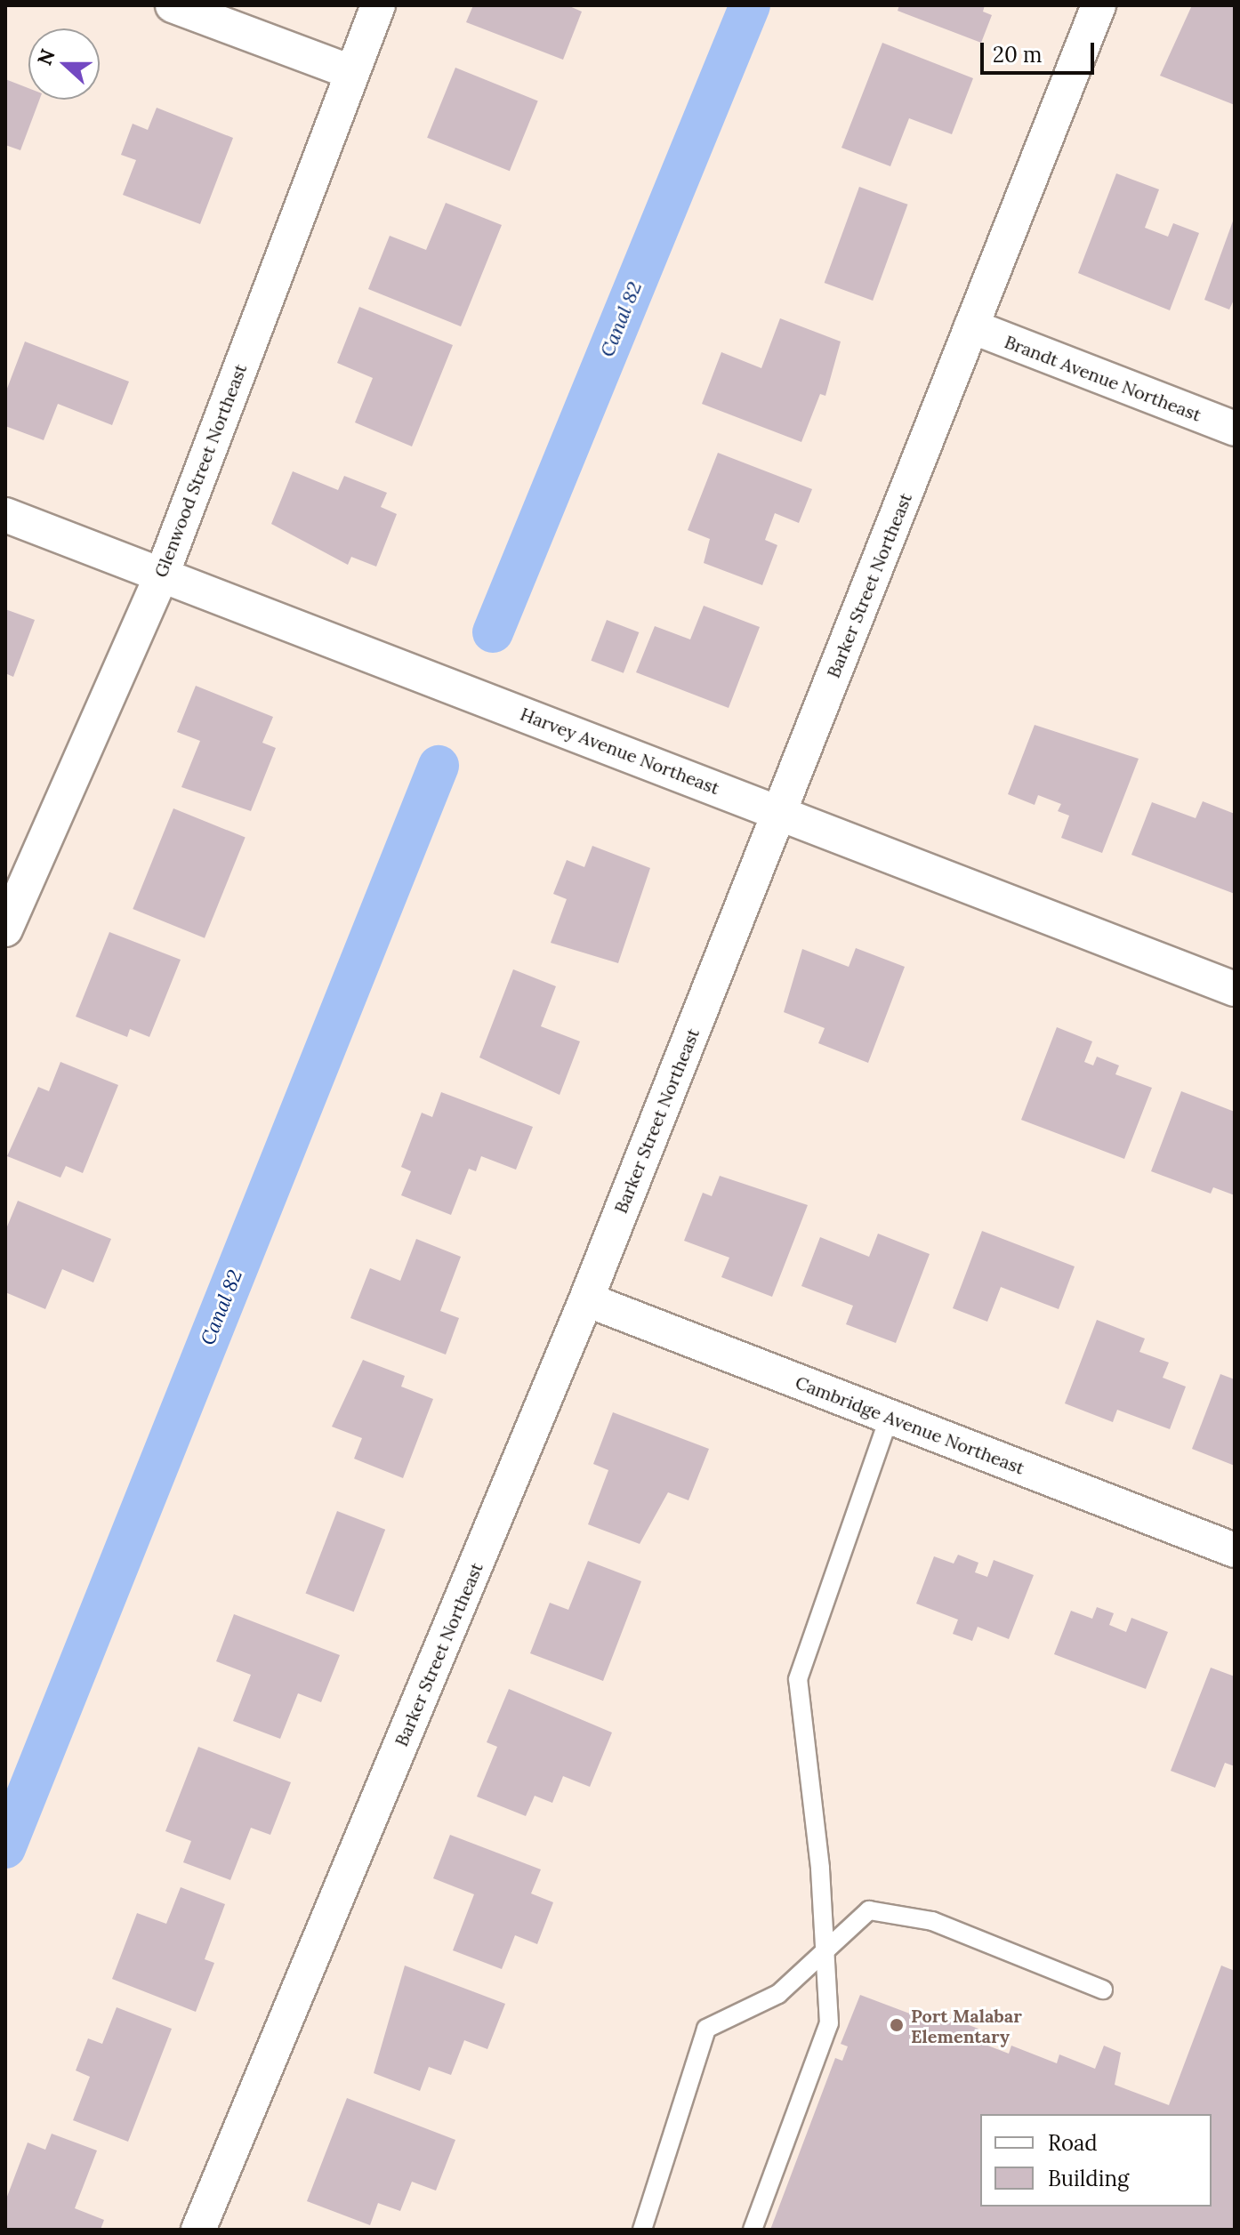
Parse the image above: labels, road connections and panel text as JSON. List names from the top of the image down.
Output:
{
  "streets": {
    "street": [
      "Brandt Avenue Northeast",
      "Glenwood Street Northeast",
      "Barker Street Northeast",
      "Harvey Avenue Northeast",
      "Cambridge Avenue Northeast"
    ]
  },
  "crossings": [
    ["Brandt Avenue Northeast", "Barker Street Northeast"],
    ["Glenwood Street Northeast", "Harvey Avenue Northeast"],
    ["Barker Street Northeast", "Harvey Avenue Northeast"],
    ["Barker Street Northeast", "Cambridge Avenue Northeast"]
  ],
  "water": ["Canal 82"],
  "places": ["Port Malabar Elementary"],
  "legend": ["Road", "Building"],
  "scale_bar": "20 m",
  "north": "left"
}
